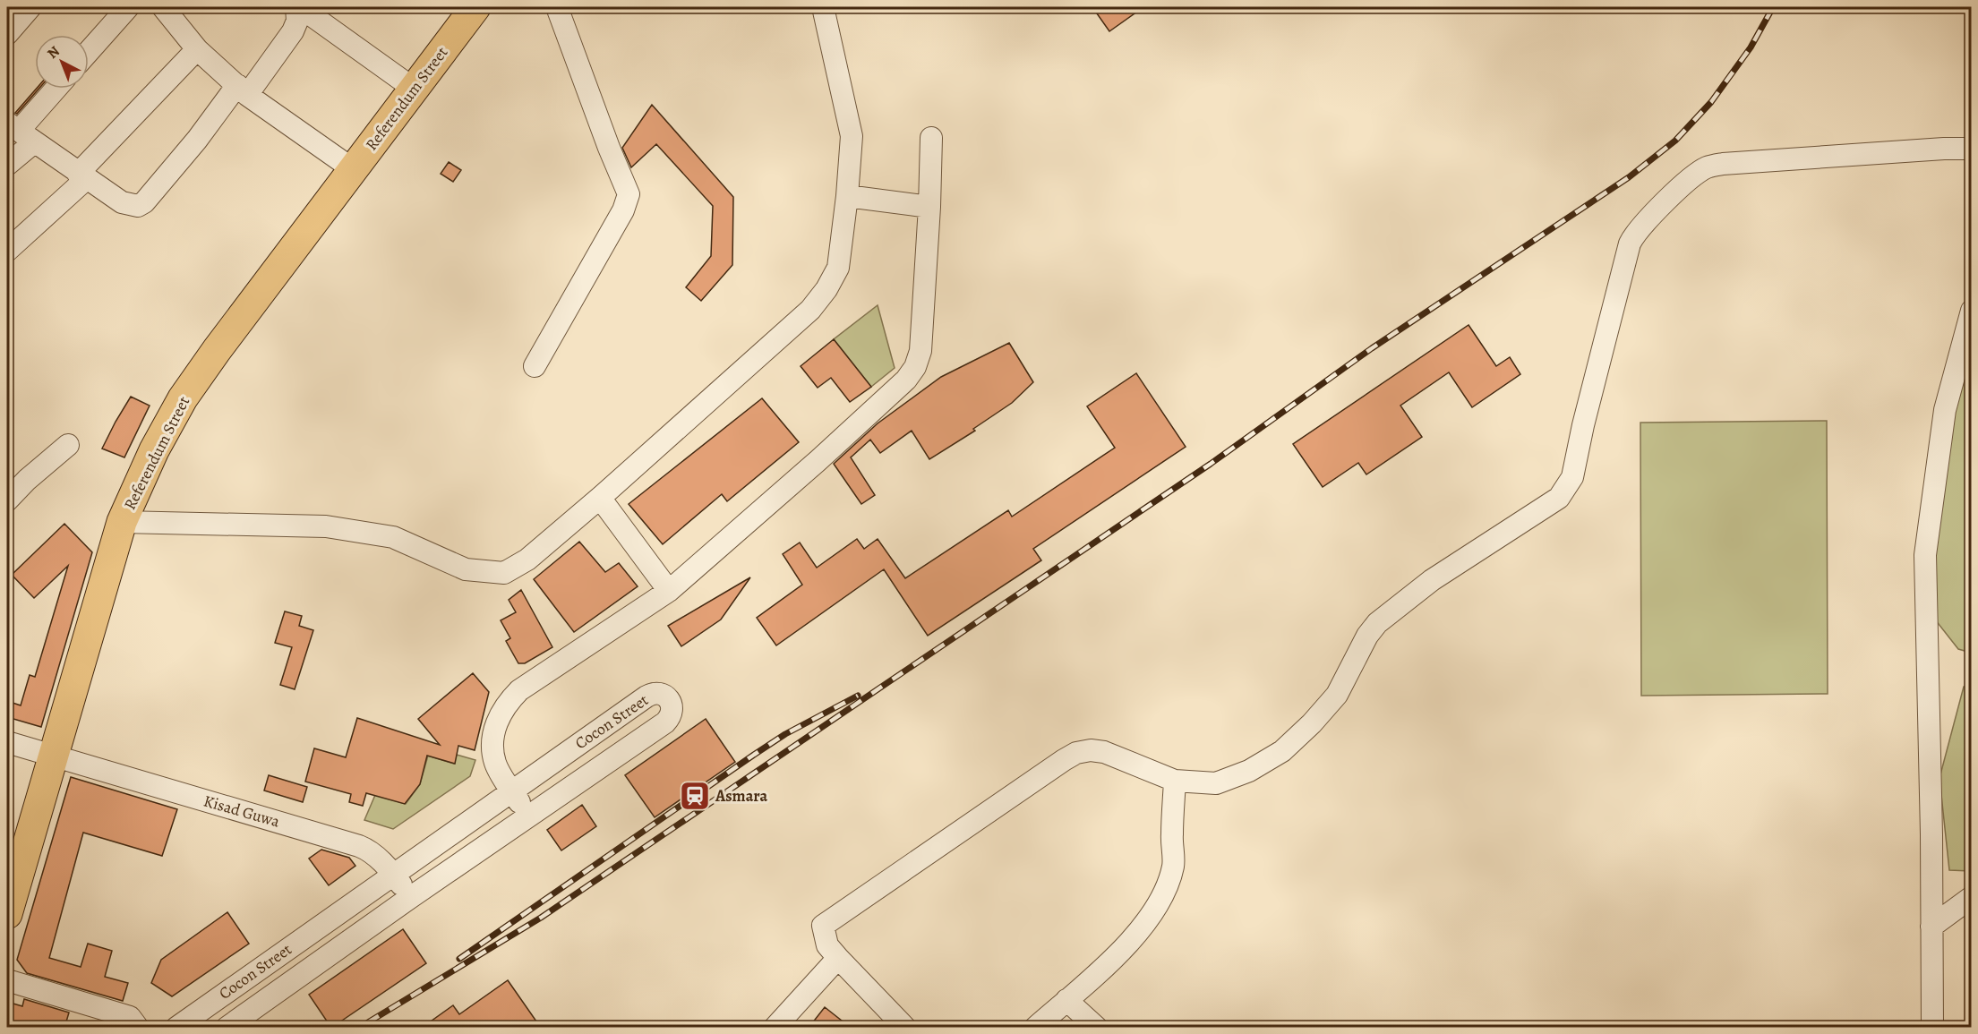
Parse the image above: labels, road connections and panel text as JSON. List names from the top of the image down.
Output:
{
  "streets": {
    "highway": ["Referendum Street"],
    "street": ["Cocon Street", "Kisad Guwa"]
  },
  "crossings": [
    ["Referendum Street", "Kisad Guwa"],
    ["Cocon Street", "Kisad Guwa"]
  ],
  "places": {
    "station": ["Asmara"]
  },
  "north": "top left"
}
